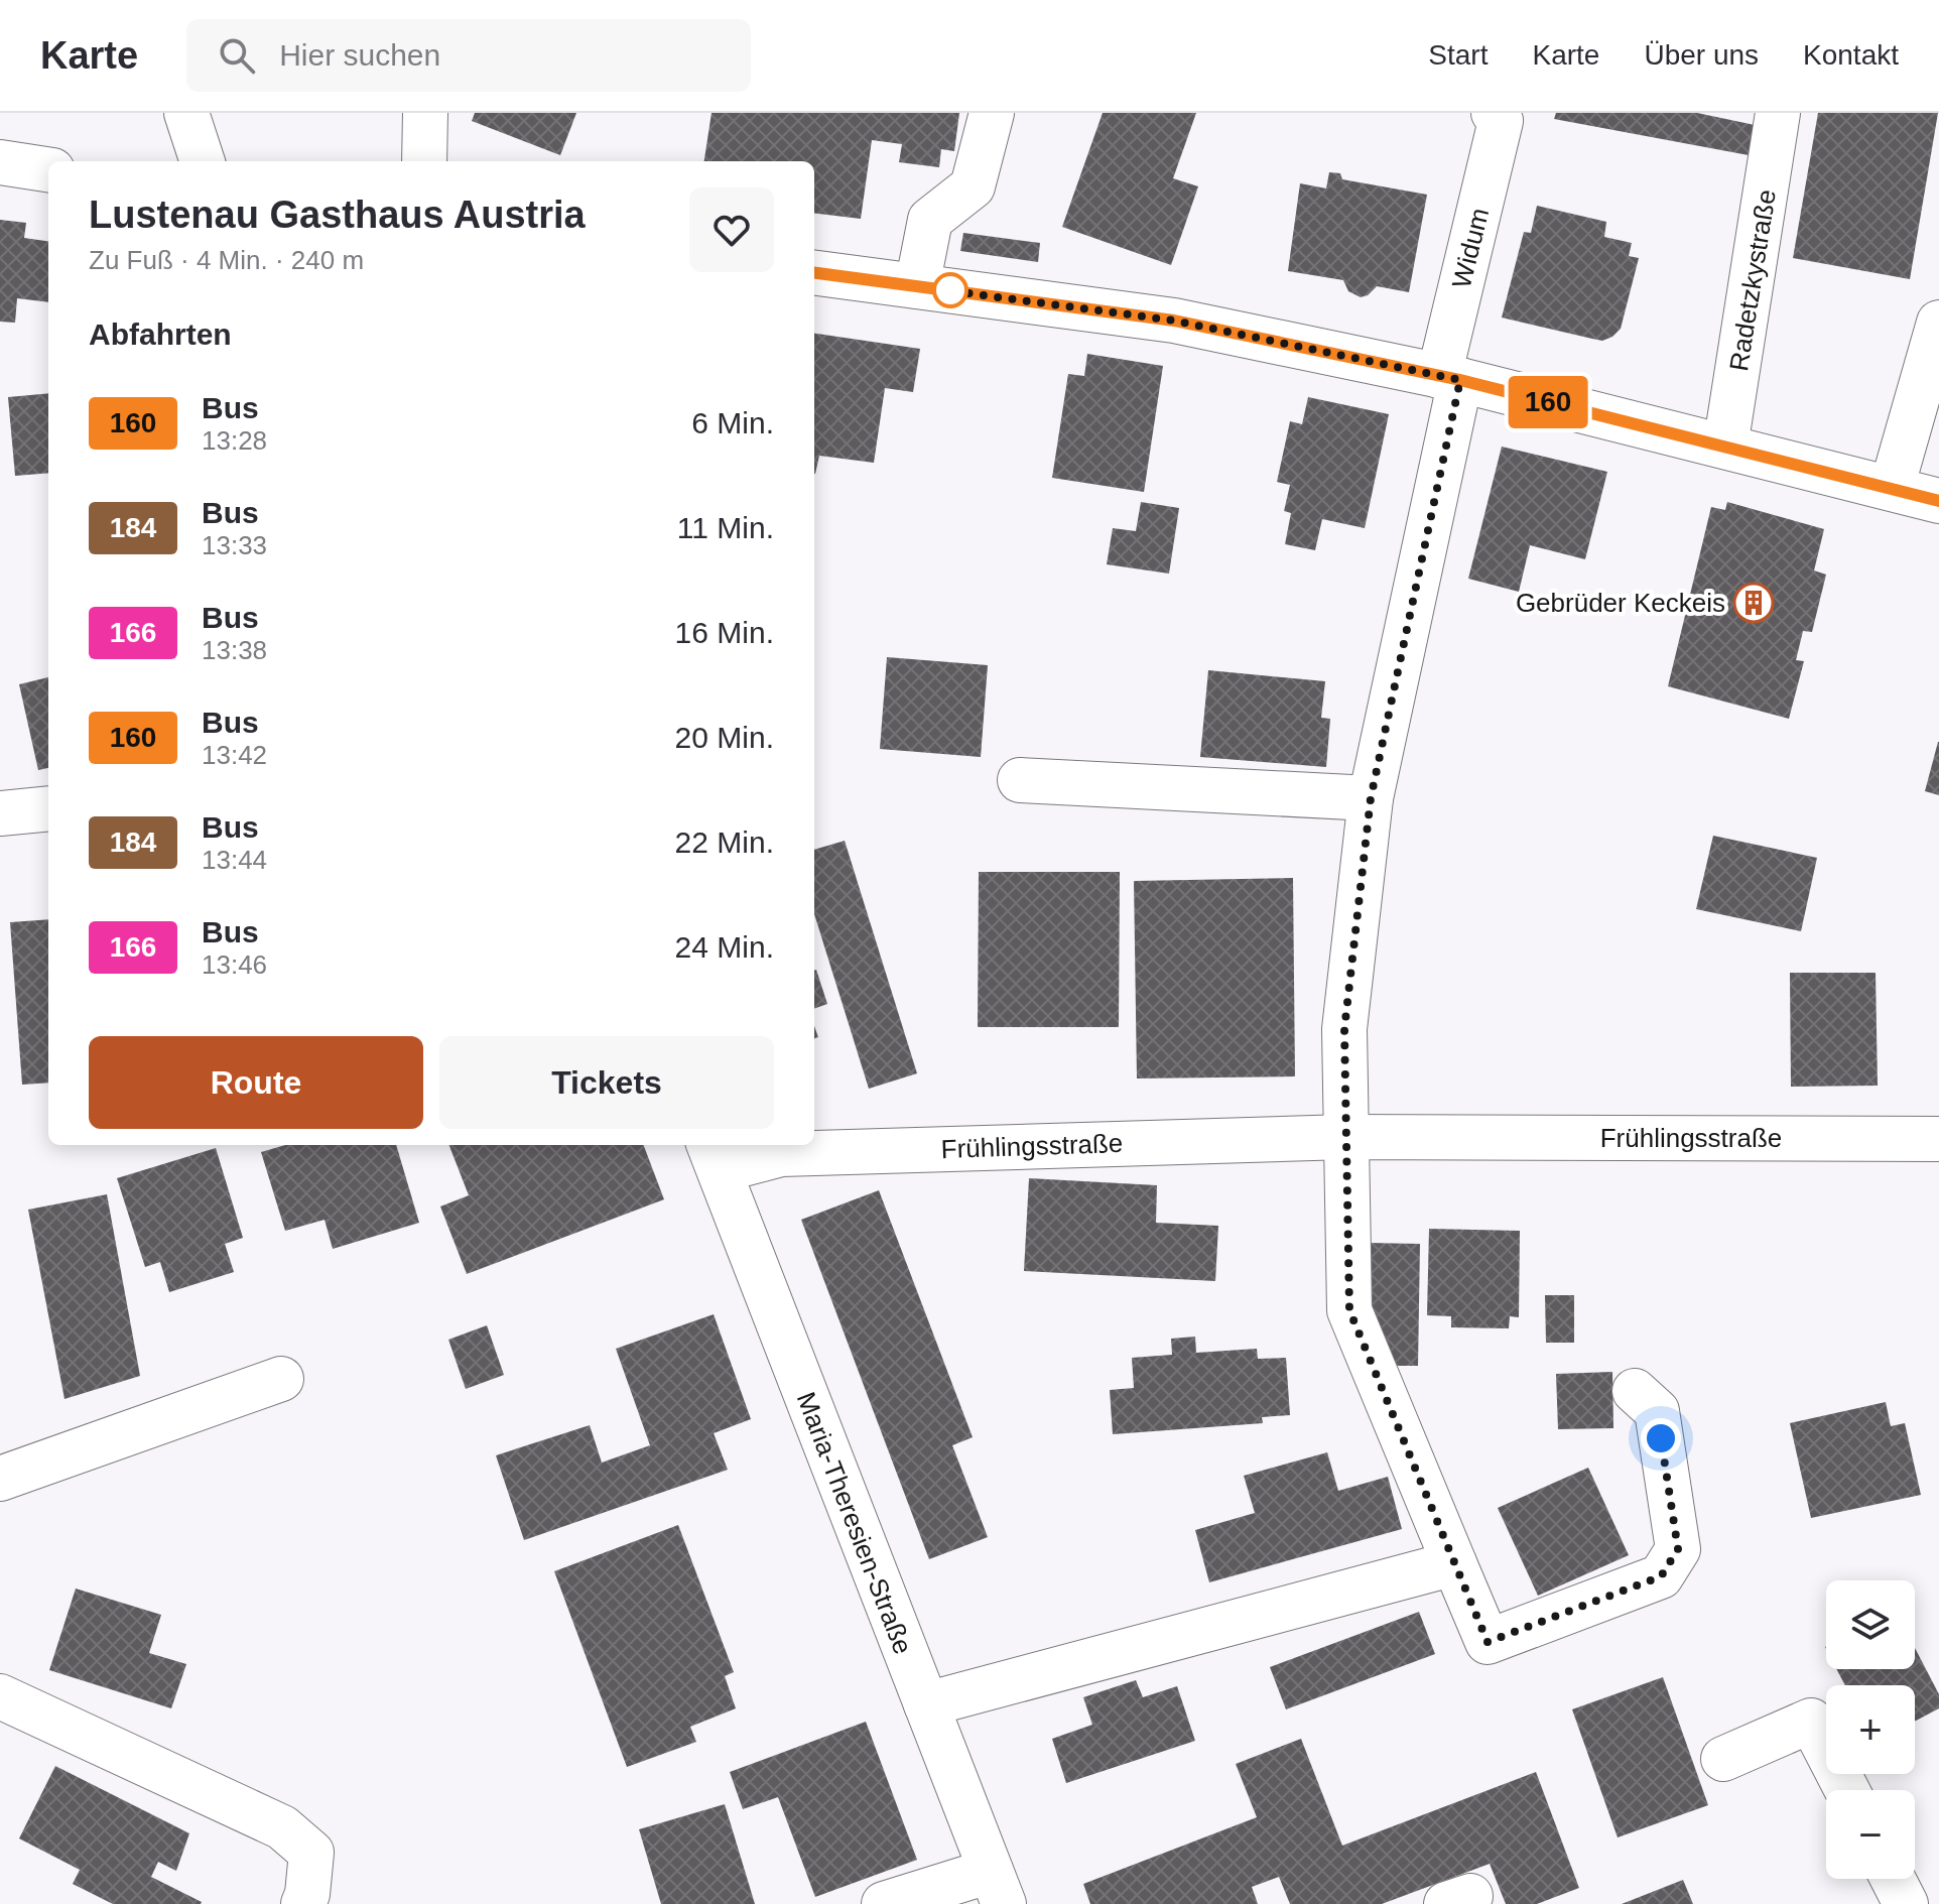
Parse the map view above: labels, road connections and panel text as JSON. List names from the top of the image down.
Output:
{
  "streets": {
    "street": [
      "Widum",
      "Radetzkystraße",
      "Frühlingsstraße",
      "Maria-Theresien-Straße"
    ]
  },
  "crossings": [
    ["Frühlingsstraße", "Maria-Theresien-Straße"]
  ],
  "places": {
    "building": ["Gebrüder Keckeis"]
  },
  "lines": ["bus line 160"],
  "page": {
    "header": "Karte",
    "search": "Hier suchen",
    "nav": [
      "Start",
      "Karte",
      "Über uns",
      "Kontakt"
    ],
    "on_map": "160",
    "heading": [
      ["Lustenau Gasthaus Austria", "Zu Fuß · 4 Min. · 240 m"],
      "Abfahrten"
    ],
    "list": [
      {
        "mark": "160",
        "name": "Bus",
        "note": "13:28",
        "value": "6 Min."
      },
      {
        "mark": "184",
        "name": "Bus",
        "note": "13:33",
        "value": "11 Min."
      },
      {
        "mark": "166",
        "name": "Bus",
        "note": "13:38",
        "value": "16 Min."
      },
      {
        "mark": "160",
        "name": "Bus",
        "note": "13:42",
        "value": "20 Min."
      },
      {
        "mark": "184",
        "name": "Bus",
        "note": "13:44",
        "value": "22 Min."
      },
      {
        "mark": "166",
        "name": "Bus",
        "note": "13:46",
        "value": "24 Min."
      }
    ],
    "buttons": ["Route", "Tickets"],
    "map_buttons": ["+", "−"]
  }
}
